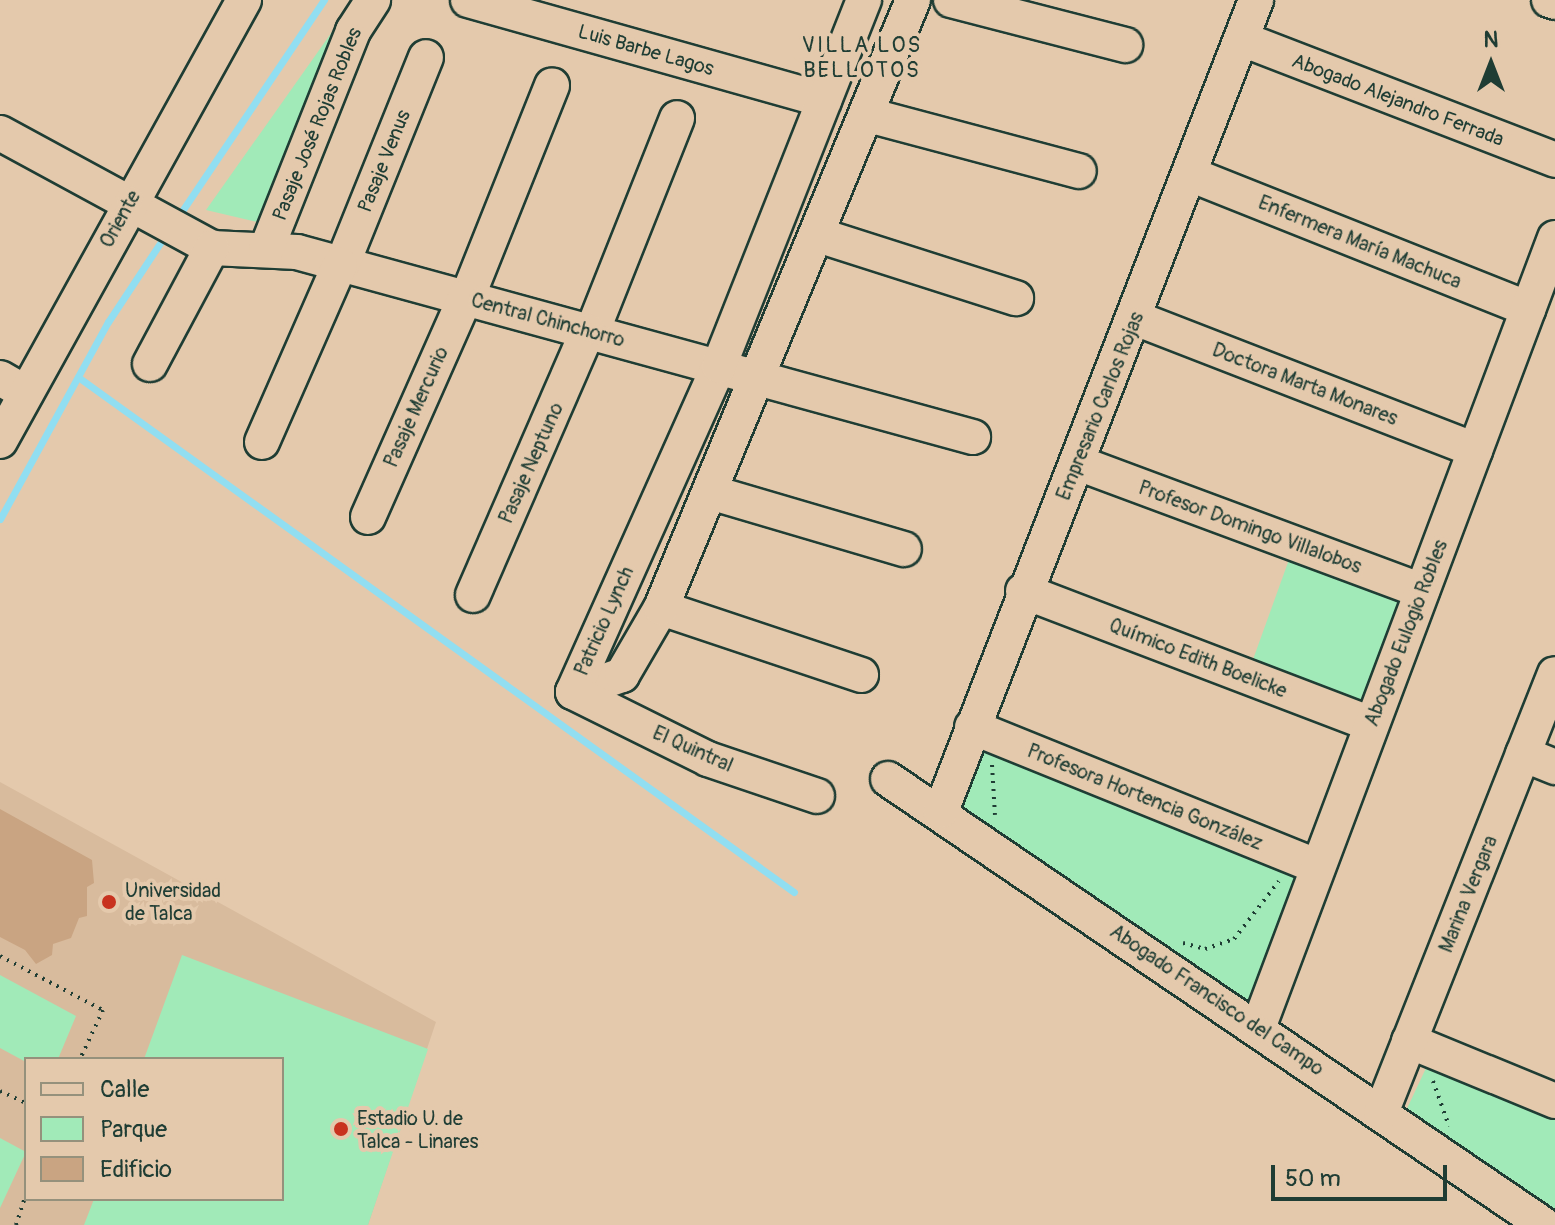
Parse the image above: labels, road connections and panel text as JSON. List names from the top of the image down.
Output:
{
  "streets": {
    "street": [
      "Luis Barbe Lagos",
      "Abogado Alejandro Ferrada",
      "Pasaje José Rojas Robles",
      "Pasaje Venus",
      "Oriente",
      "Enfermera María Machuca",
      "Central Chinchorro",
      "Doctora Marta Monares",
      "Empresario Carlos Rojas",
      "Pasaje Mercurio",
      "Pasaje Neptuno",
      "Profesor Domingo Villalobos",
      "Patricio Lynch",
      "Abogado Eulogio Robles",
      "Químico Edith Boelicke",
      "El Quintral",
      "Profesora Hortencia González",
      "Marina Vergara",
      "Abogado Francisco del Campo"
    ]
  },
  "crossings": [
    ["Luis Barbe Lagos", "Patricio Lynch"],
    ["Abogado Alejandro Ferrada", "Empresario Carlos Rojas"],
    ["Pasaje José Rojas Robles", "Central Chinchorro"],
    ["Pasaje Venus", "Central Chinchorro"],
    ["Oriente", "Central Chinchorro"],
    ["Enfermera María Machuca", "Empresario Carlos Rojas"],
    ["Enfermera María Machuca", "Abogado Eulogio Robles"],
    ["Central Chinchorro", "Pasaje Mercurio"],
    ["Central Chinchorro", "Pasaje Neptuno"],
    ["Central Chinchorro", "Patricio Lynch"],
    ["Doctora Marta Monares", "Empresario Carlos Rojas"],
    ["Doctora Marta Monares", "Abogado Eulogio Robles"],
    ["Empresario Carlos Rojas", "Profesor Domingo Villalobos"],
    ["Empresario Carlos Rojas", "Químico Edith Boelicke"],
    ["Empresario Carlos Rojas", "Profesora Hortencia González"],
    ["Empresario Carlos Rojas", "Abogado Francisco del Campo"],
    ["Profesor Domingo Villalobos", "Abogado Eulogio Robles"],
    ["Patricio Lynch", "El Quintral"],
    ["Abogado Eulogio Robles", "Químico Edith Boelicke"],
    ["Abogado Eulogio Robles", "Profesora Hortencia González"],
    ["Abogado Eulogio Robles", "Abogado Francisco del Campo"],
    ["Marina Vergara", "Abogado Francisco del Campo"]
  ],
  "districts": ["VILLA LOS BELLOTOS"],
  "places": ["Universidad de Talca", "Estadio U. de Talca - Linares"],
  "legend": ["Calle", "Parque", "Edificio"],
  "scale_bar": "50 m",
  "north": "top"
}
